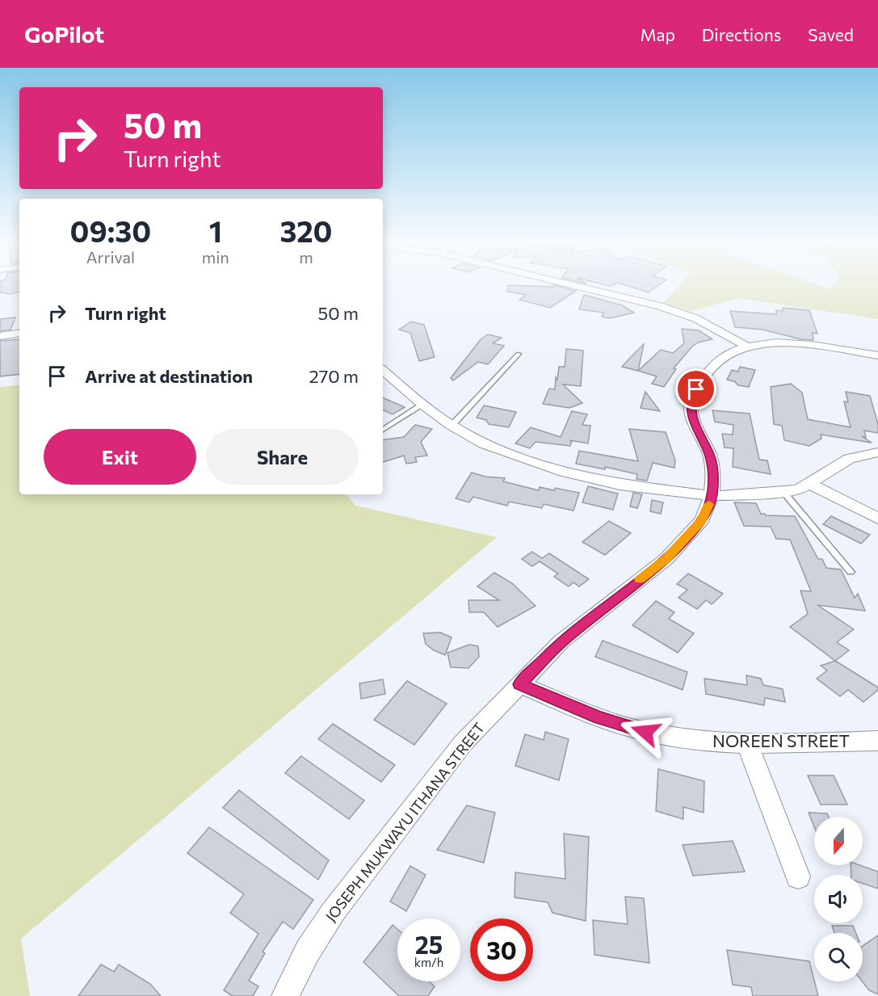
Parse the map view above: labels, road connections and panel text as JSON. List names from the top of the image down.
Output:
{
  "streets": {
    "street": ["NOREEN STREET", "JOSEPH MUKWAYU ITHANA STREET"]
  },
  "crossings": [
    ["NOREEN STREET", "JOSEPH MUKWAYU ITHANA STREET"]
  ],
  "north": "bottom",
  "page": {
    "header": "GoPilot",
    "nav": ["Map", "Directions", "Saved"],
    "turn": ["50 m", "Turn right"],
    "eta": [
      "09:30",
      "Arrival",
      "1",
      "min",
      "320",
      "m"
    ],
    "list": [
      {
        "name": "Turn right",
        "value": "50 m"
      },
      {
        "name": "Arrive at destination",
        "value": "270 m"
      }
    ],
    "buttons": ["Exit", "Share"],
    "speed": "25 km/h",
    "limit": "30"
  }
}
